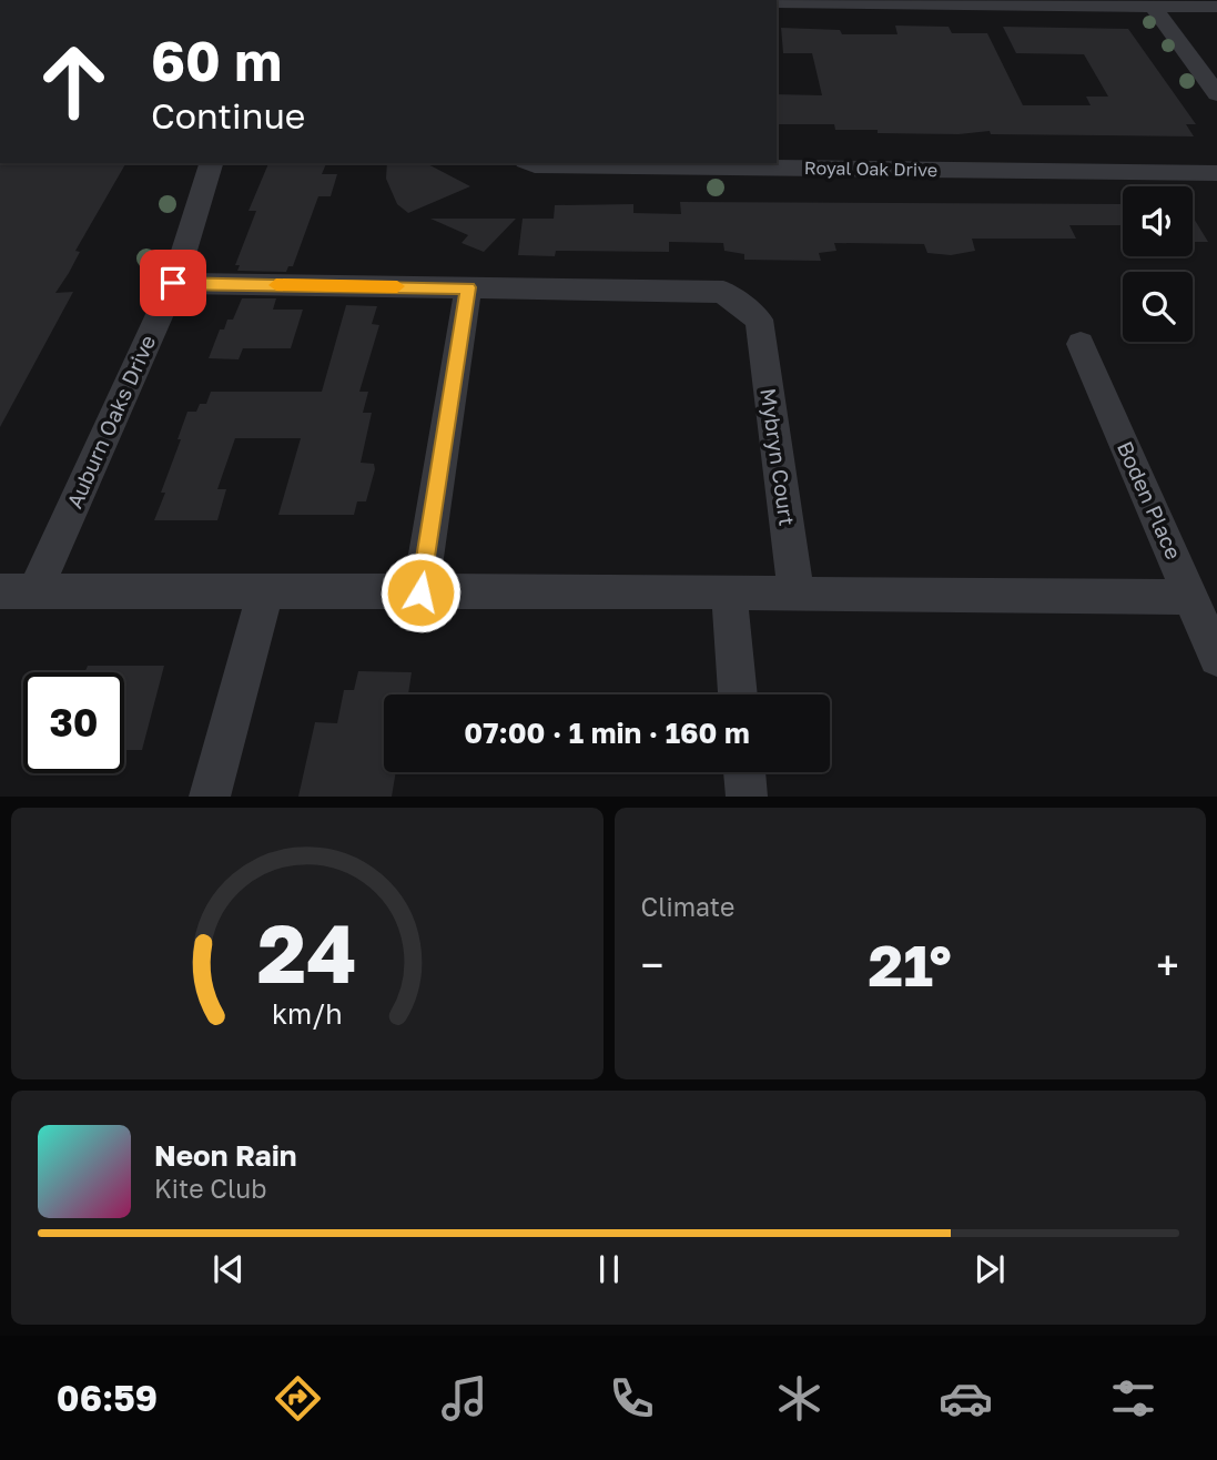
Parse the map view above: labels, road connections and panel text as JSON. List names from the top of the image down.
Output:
{
  "streets": {
    "street": [
      "Royal Oak Drive",
      "Auburn Oaks Drive",
      "Mybryn Court",
      "Boden Place"
    ]
  },
  "page": {
    "turn": ["60 m", "Continue"],
    "limit": "30",
    "trip": "07:00 · 1 min · 160 m",
    "tile": "Climate",
    "heat": ["−", "21°", "+"],
    "song": ["Neon Rain", "Kite Club"],
    "tabs": "06:59",
    "gauge": ["24", "km/h"]
  }
}
